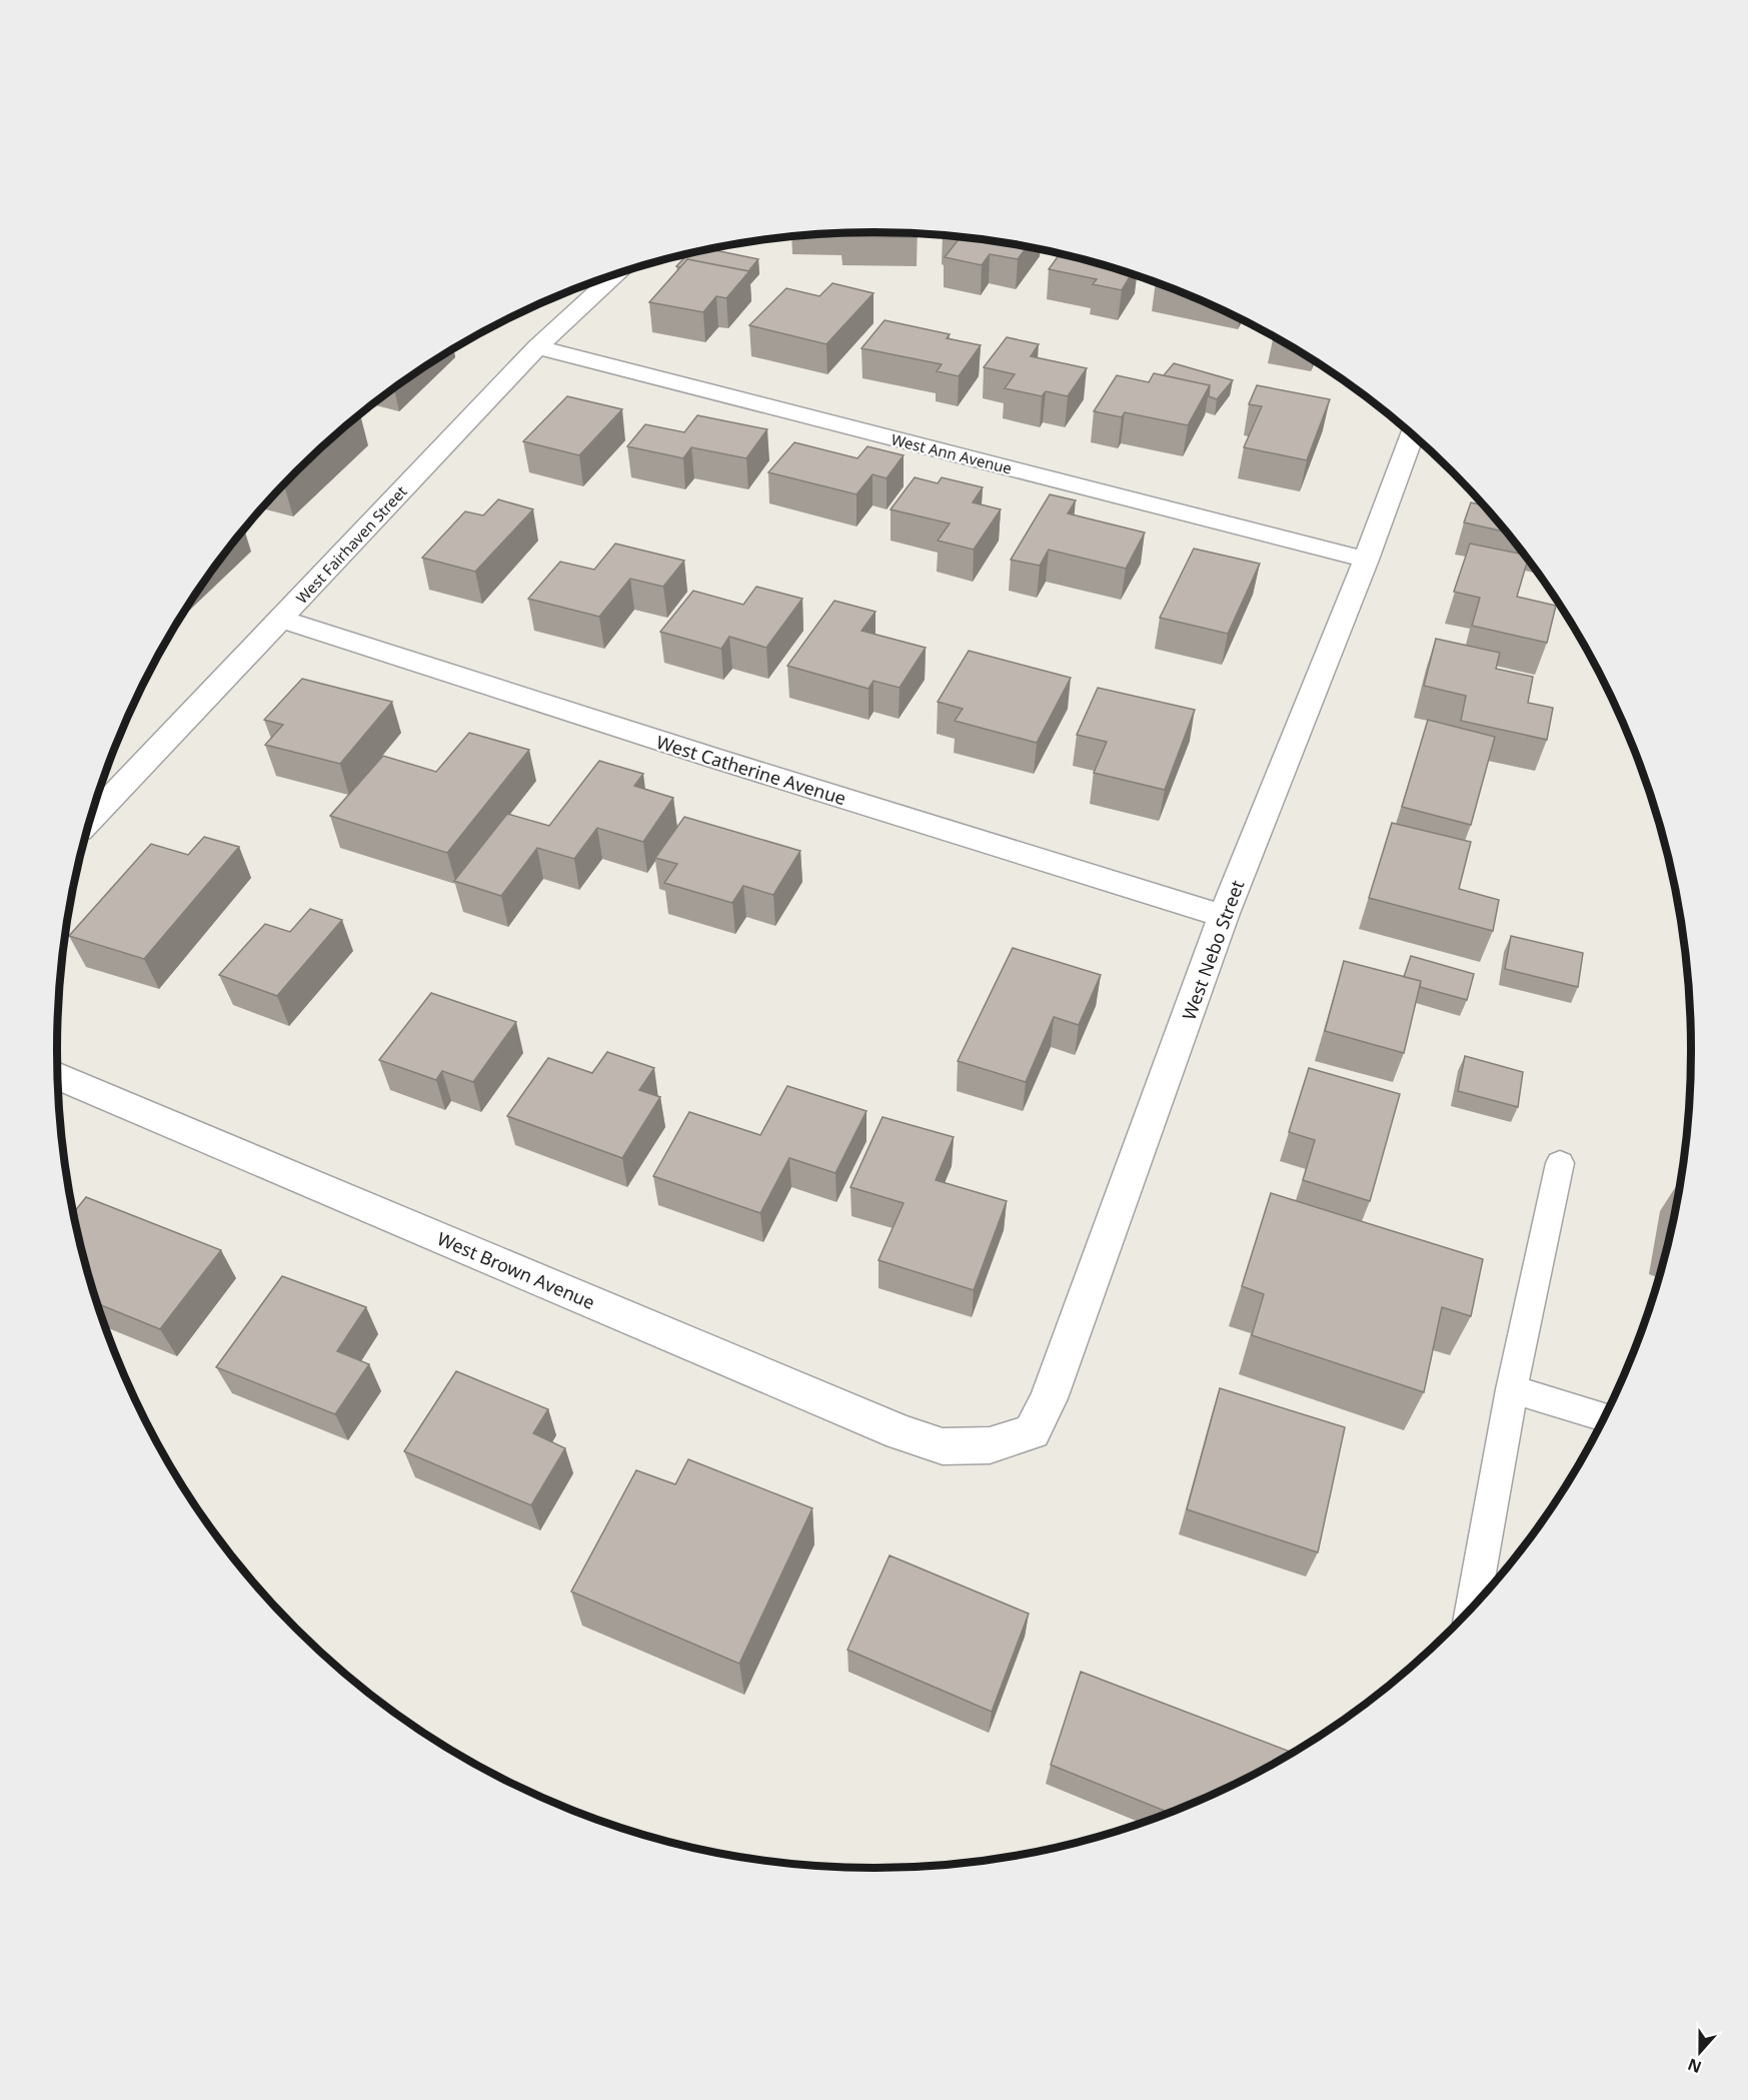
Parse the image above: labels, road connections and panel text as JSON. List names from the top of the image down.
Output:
{
  "streets": {
    "street": [
      "West Ann Avenue",
      "West Fairhaven Street",
      "West Catherine Avenue",
      "West Nebo Street",
      "West Brown Avenue"
    ]
  },
  "crossings": [
    ["West Ann Avenue", "West Fairhaven Street"],
    ["West Ann Avenue", "West Nebo Street"],
    ["West Fairhaven Street", "West Catherine Avenue"],
    ["West Catherine Avenue", "West Nebo Street"],
    ["West Nebo Street", "West Brown Avenue"]
  ],
  "north": "bottom"
}
